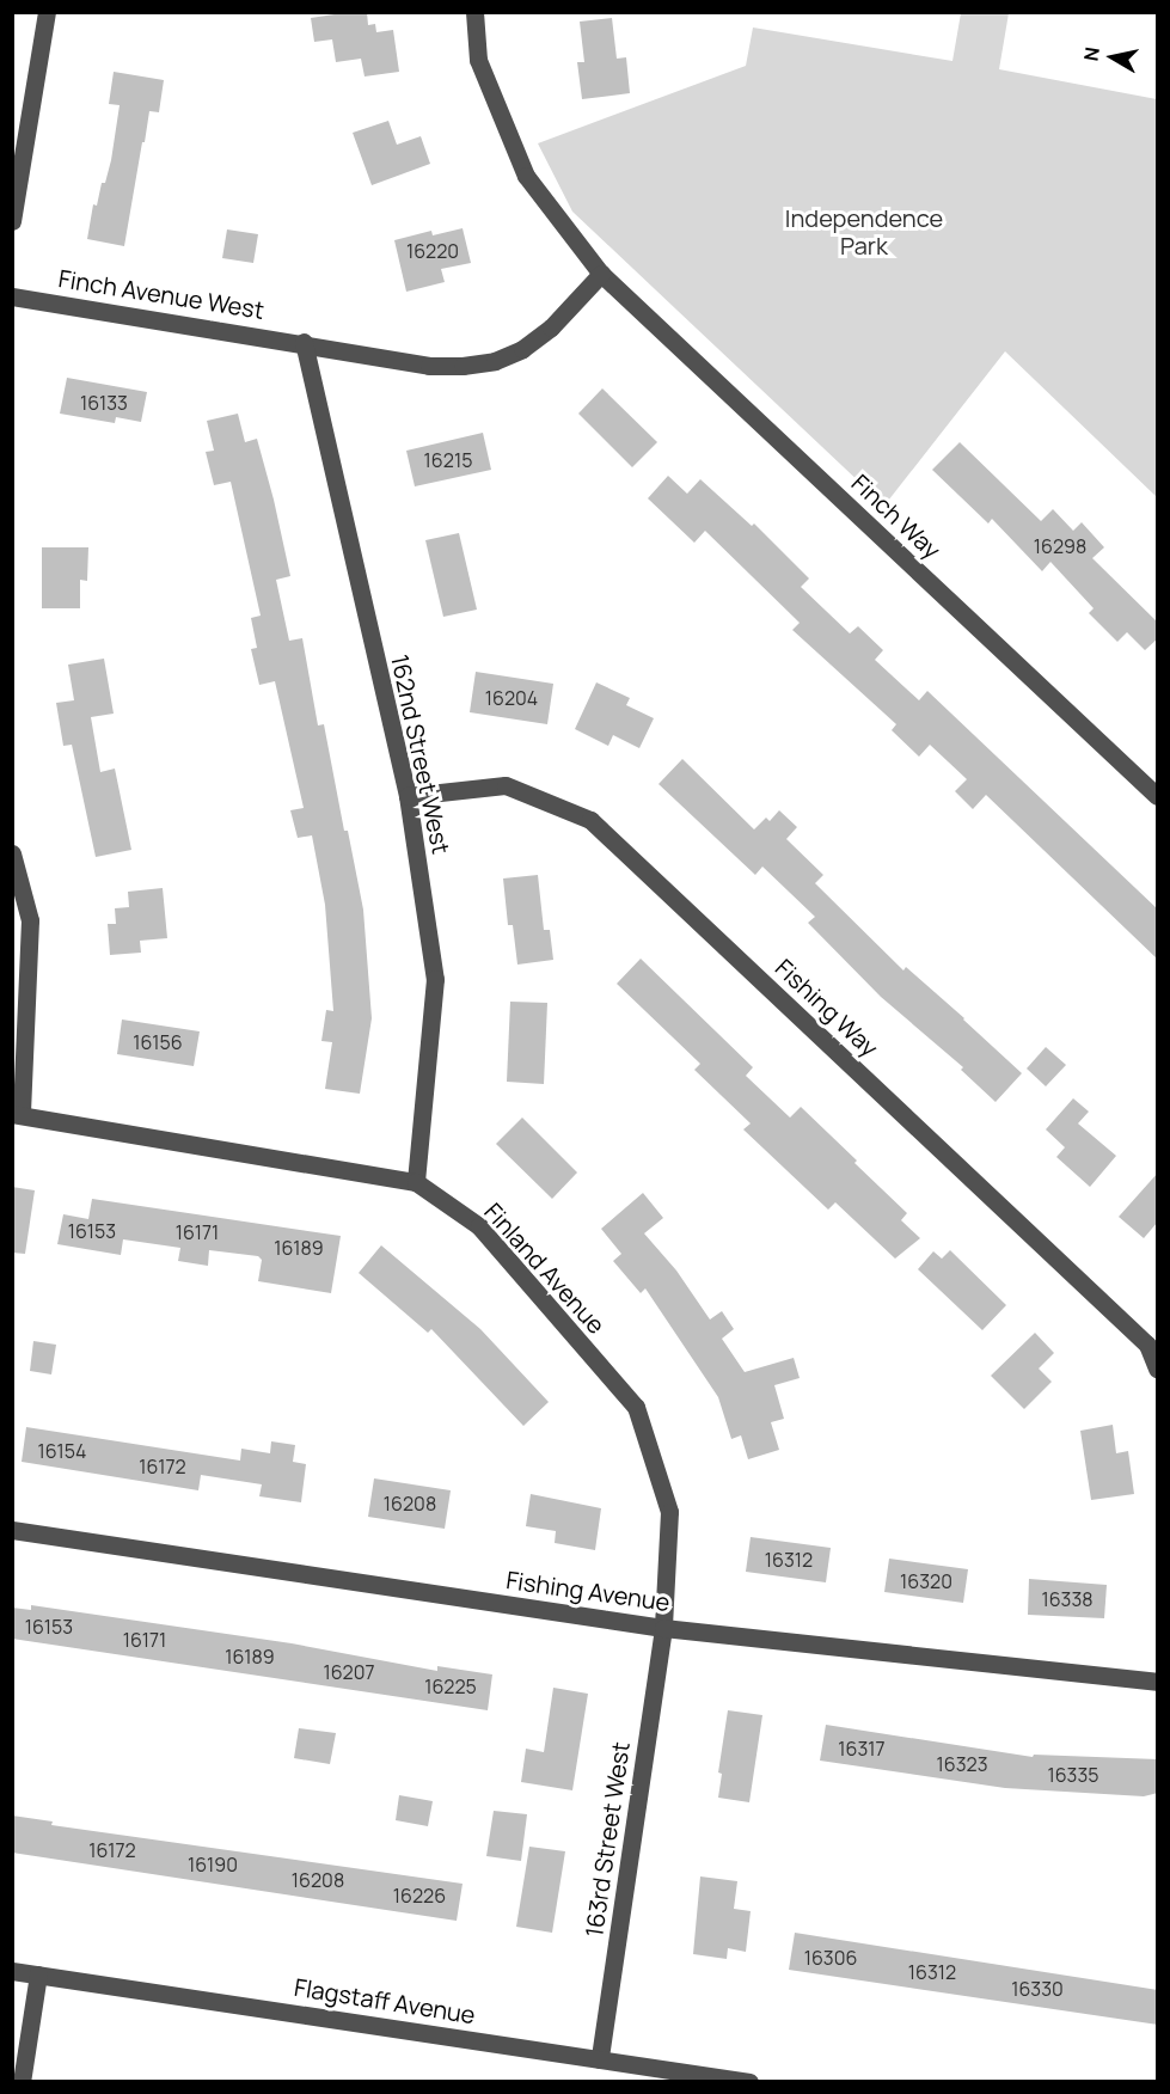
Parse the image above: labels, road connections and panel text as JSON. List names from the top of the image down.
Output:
{
  "streets": {
    "street": [
      "Finch Avenue West",
      "Finch Way",
      "162nd Street West",
      "Fishing Way",
      "Finland Avenue",
      "Fishing Avenue",
      "163rd Street West",
      "Flagstaff Avenue"
    ]
  },
  "crossings": [
    ["Finch Avenue West", "Finch Way"],
    ["Finch Avenue West", "162nd Street West"],
    ["162nd Street West", "Fishing Way"],
    ["162nd Street West", "Finland Avenue"],
    ["Finland Avenue", "Fishing Avenue"],
    ["Finland Avenue", "163rd Street West"],
    ["Fishing Avenue", "163rd Street West"],
    ["163rd Street West", "Flagstaff Avenue"]
  ],
  "parks": ["Independence Park"],
  "house_numbers": [
    "16220",
    "16133",
    "16215",
    "16298",
    "16204",
    "16156",
    "16153",
    "16171",
    "16189",
    "16154",
    "16172",
    "16208",
    "16312",
    "16320",
    "16338",
    "16153",
    "16171",
    "16189",
    "16207",
    "16225",
    "16317",
    "16323",
    "16335",
    "16172",
    "16190",
    "16208",
    "16226",
    "16306",
    "16312",
    "16330"
  ],
  "north": "left"
}
